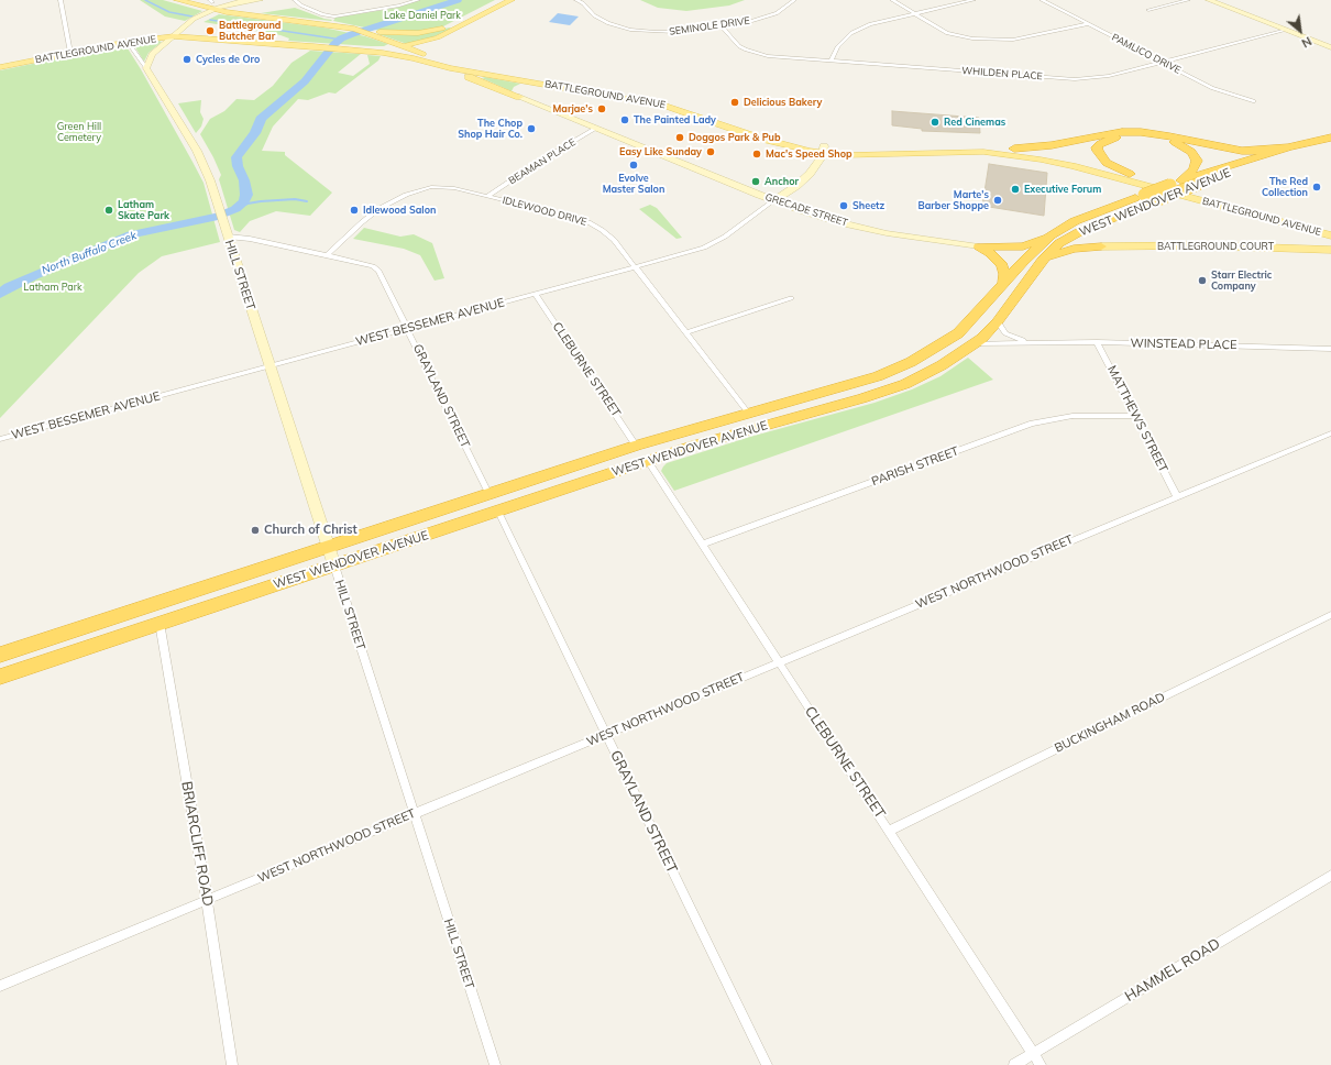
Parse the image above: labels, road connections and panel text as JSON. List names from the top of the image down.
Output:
{
  "streets": {
    "highway": ["WEST WENDOVER AVENUE"],
    "main road": ["BATTLEGROUND AVENUE", "BATTLEGROUND COURT"],
    "street": [
      "SEMINOLE DRIVE",
      "PAMLICO DRIVE",
      "WHILDEN PLACE",
      "BEAMAN PLACE",
      "GRECADE STREET",
      "IDLEWOOD DRIVE",
      "HILL STREET",
      "WEST BESSEMER AVENUE",
      "WINSTEAD PLACE",
      "CLEBURNE STREET",
      "GRAYLAND STREET",
      "MATTHEWS STREET",
      "PARISH STREET",
      "WEST NORTHWOOD STREET",
      "BUCKINGHAM ROAD",
      "BRIARCLIFF ROAD",
      "HAMMEL ROAD"
    ]
  },
  "crossings": [
    ["SEMINOLE DRIVE", "WHILDEN PLACE"],
    ["BATTLEGROUND AVENUE", "HILL STREET"],
    ["BATTLEGROUND AVENUE", "WEST BESSEMER AVENUE"],
    ["PAMLICO DRIVE", "WHILDEN PLACE"],
    ["BEAMAN PLACE", "GRECADE STREET"],
    ["BEAMAN PLACE", "IDLEWOOD DRIVE"],
    ["WEST WENDOVER AVENUE", "IDLEWOOD DRIVE"],
    ["WEST WENDOVER AVENUE", "HILL STREET"],
    ["WEST WENDOVER AVENUE", "WINSTEAD PLACE"],
    ["WEST WENDOVER AVENUE", "CLEBURNE STREET"],
    ["WEST WENDOVER AVENUE", "GRAYLAND STREET"],
    ["WEST WENDOVER AVENUE", "BRIARCLIFF ROAD"],
    ["GRECADE STREET", "WEST BESSEMER AVENUE"],
    ["IDLEWOOD DRIVE", "WEST BESSEMER AVENUE"],
    ["IDLEWOOD DRIVE", "GRAYLAND STREET"],
    ["HILL STREET", "WEST BESSEMER AVENUE"],
    ["HILL STREET", "GRAYLAND STREET"],
    ["HILL STREET", "WEST NORTHWOOD STREET"],
    ["WEST BESSEMER AVENUE", "CLEBURNE STREET"],
    ["WEST BESSEMER AVENUE", "GRAYLAND STREET"],
    ["WINSTEAD PLACE", "MATTHEWS STREET"],
    ["CLEBURNE STREET", "PARISH STREET"],
    ["CLEBURNE STREET", "WEST NORTHWOOD STREET"],
    ["CLEBURNE STREET", "BUCKINGHAM ROAD"],
    ["CLEBURNE STREET", "HAMMEL ROAD"],
    ["GRAYLAND STREET", "WEST NORTHWOOD STREET"],
    ["MATTHEWS STREET", "PARISH STREET"],
    ["MATTHEWS STREET", "WEST NORTHWOOD STREET"],
    ["WEST NORTHWOOD STREET", "BRIARCLIFF ROAD"]
  ],
  "water": ["North Buffalo Creek"],
  "parks": ["Lake Daniel Park", "Green Hill Cemetery", "Latham Park"],
  "places": [
    "Battleground Butcher Bar",
    "Cycles de Oro",
    "Delicious Bakery",
    "Marjae's",
    "The Painted Lady",
    "Red Cinemas",
    "The Chop Shop Hair Co.",
    "Doggos Park & Pub",
    "Easy Like Sunday",
    "Mac's Speed Shop",
    "Evolve Master Salon",
    "Anchor",
    "The Red Collection",
    "Executive Forum",
    "Marte's Barber Shoppe",
    "Sheetz",
    "Latham Skate Park",
    "Idlewood Salon",
    "Starr Electric Company",
    "Church of Christ"
  ],
  "north": "bottom right"
}
